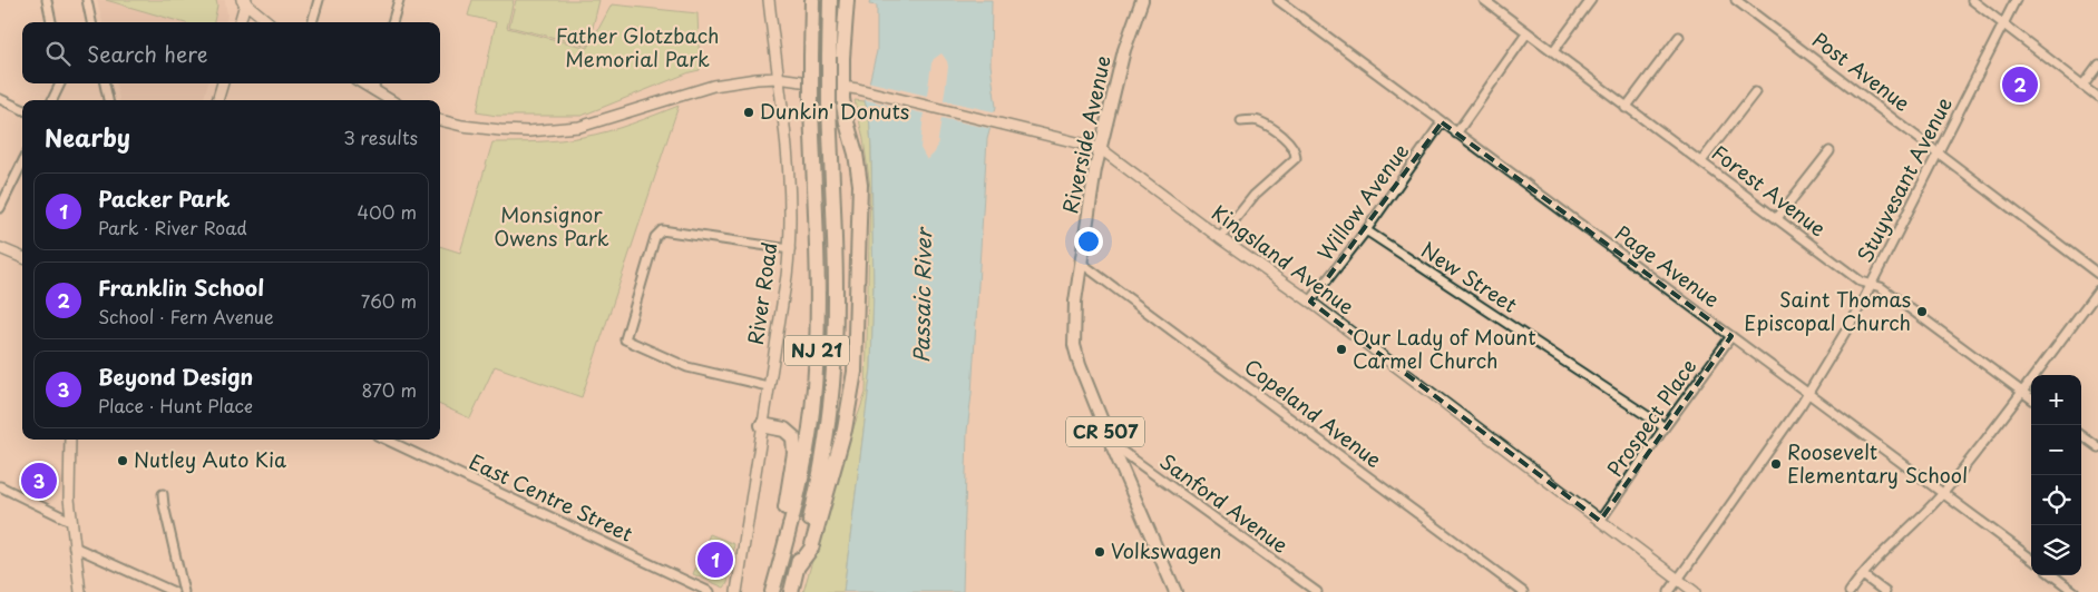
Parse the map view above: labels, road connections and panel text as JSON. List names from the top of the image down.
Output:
{
  "streets": {
    "highway": ["NJ 21"],
    "main road": [
      "Riverside Avenue",
      "Kingsland Avenue",
      "River Road",
      "CR 507"
    ],
    "street": [
      "Post Avenue",
      "Stuyvesant Avenue",
      "Forest Avenue",
      "Willow Avenue",
      "Page Avenue",
      "New Street",
      "Copeland Avenue",
      "Prospect Place",
      "East Centre Street",
      "Sanford Avenue"
    ]
  },
  "crossings": [
    ["Post Avenue", "Stuyvesant Avenue"],
    ["Riverside Avenue", "Kingsland Avenue"],
    ["Riverside Avenue", "Copeland Avenue"],
    ["Riverside Avenue", "Sanford Avenue"],
    ["Stuyvesant Avenue", "Forest Avenue"],
    ["Stuyvesant Avenue", "Kingsland Avenue"],
    ["Stuyvesant Avenue", "Page Avenue"],
    ["Willow Avenue", "Kingsland Avenue"],
    ["Willow Avenue", "Page Avenue"],
    ["Willow Avenue", "New Street"],
    ["Kingsland Avenue", "River Road"],
    ["Kingsland Avenue", "Prospect Place"],
    ["Page Avenue", "Prospect Place"],
    ["New Street", "Prospect Place"]
  ],
  "water": ["Passaic River"],
  "parks": ["Father Glotzbach Memorial Park", "Monsignor Owens Park"],
  "places": [
    "Dunkin' Donuts",
    "Saint Thomas Episcopal Church",
    "Our Lady of Mount Carmel Church",
    "Nutley Auto Kia",
    "Roosevelt Elementary School",
    "Volkswagen"
  ],
  "page": {
    "search": "Search here",
    "pins": ["2", "3", "1"],
    "heading": ["Nearby", "3 results"],
    "list": [
      {
        "mark": "1",
        "name": "Packer Park",
        "note": "Park · River Road",
        "value": "400 m"
      },
      {
        "mark": "2",
        "name": "Franklin School",
        "note": "School · Fern Avenue",
        "value": "760 m"
      },
      {
        "mark": "3",
        "name": "Beyond Design",
        "note": "Place · Hunt Place",
        "value": "870 m"
      }
    ],
    "map_buttons": ["+", "−"]
  }
}
